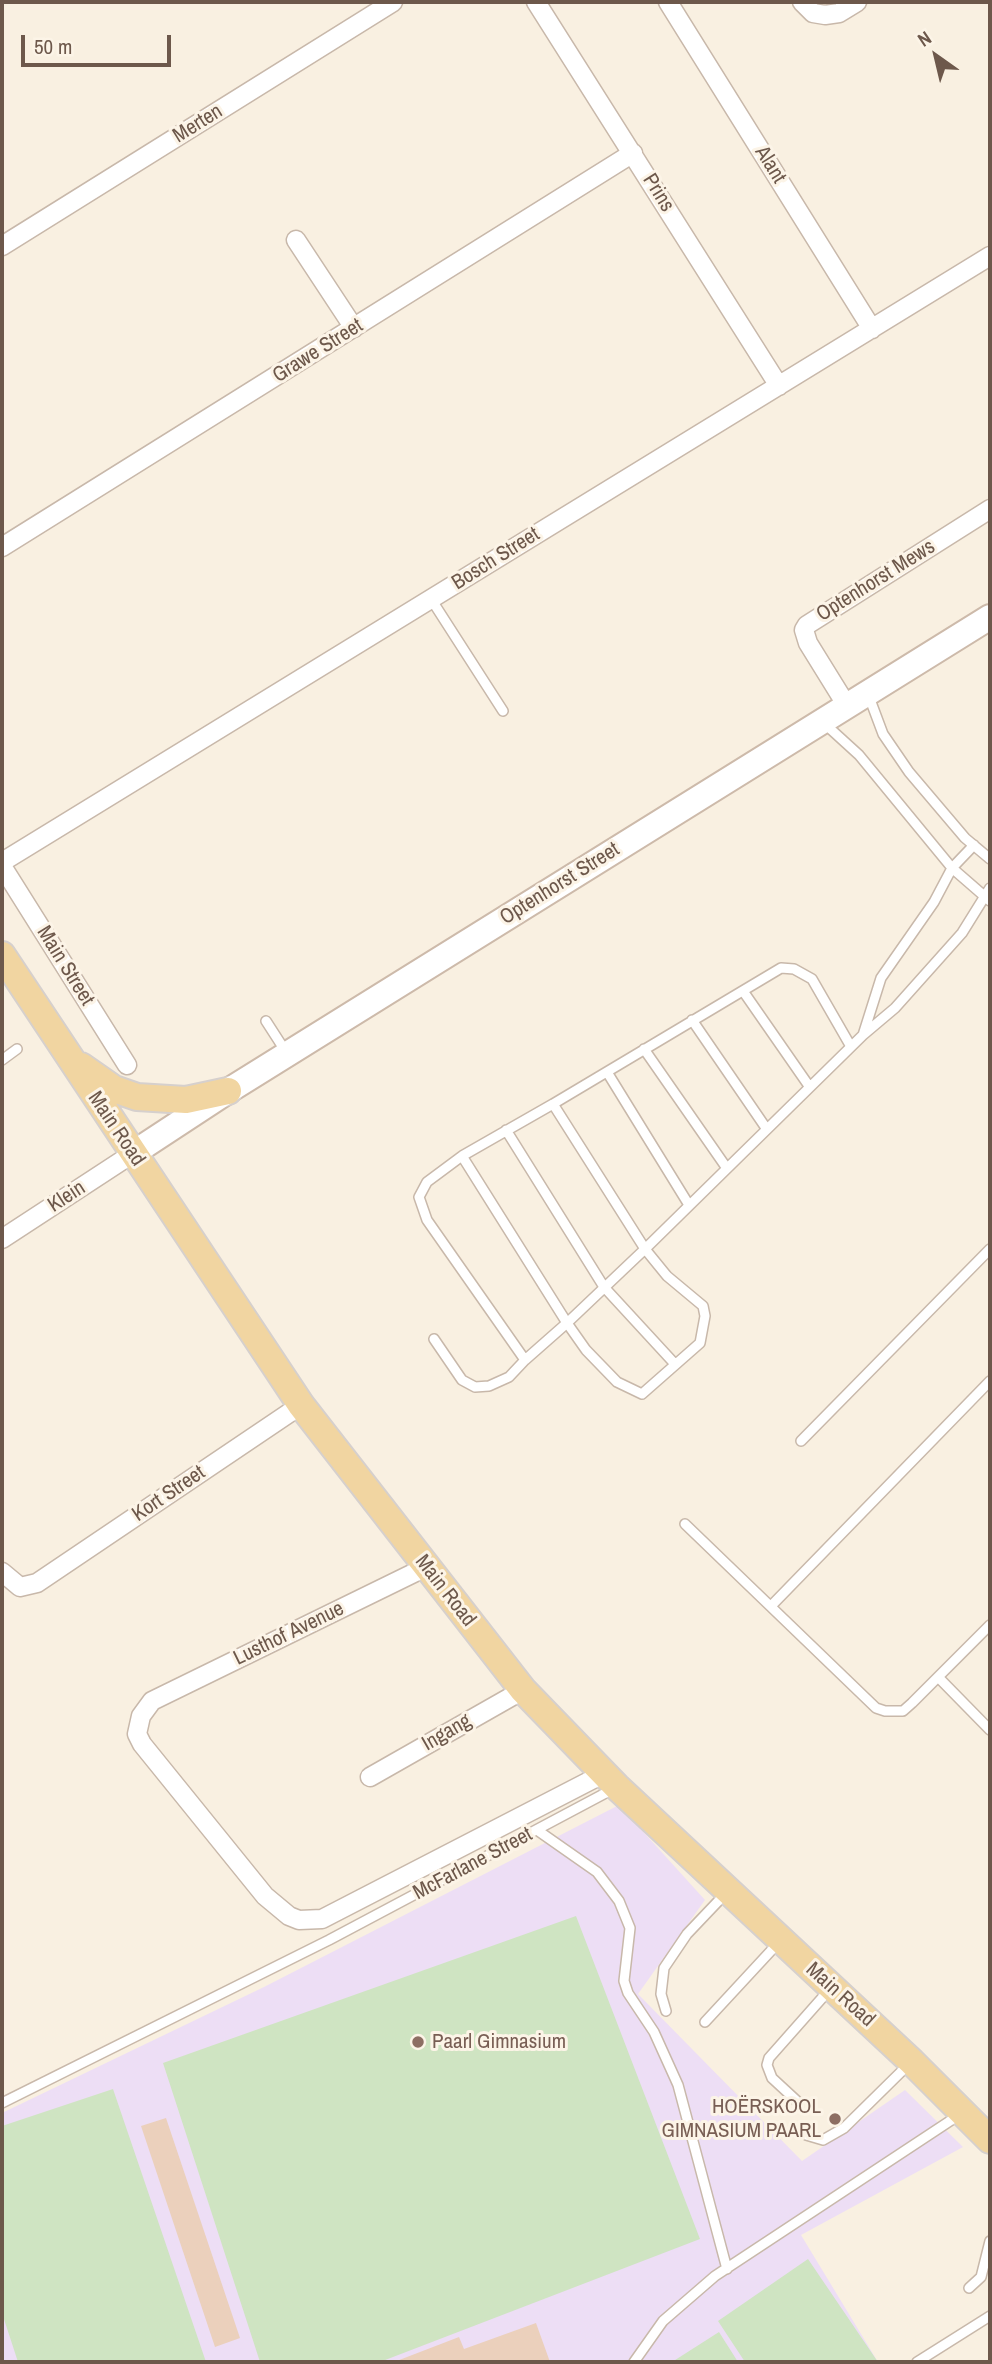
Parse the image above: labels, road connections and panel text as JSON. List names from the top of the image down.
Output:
{
  "streets": {
    "main road": ["Optenhorst Street", "Main Road"],
    "street": [
      "Merten",
      "Alant",
      "Prins",
      "Grawe Street",
      "Bosch Street",
      "Optenhorst Mews",
      "Main Street",
      "Klein",
      "Kort Street",
      "Lusthof Avenue",
      "Ingang"
    ],
    "lane": ["McFarlane Street"]
  },
  "crossings": [
    ["Alant", "Bosch Street"],
    ["Prins", "Grawe Street"],
    ["Prins", "Bosch Street"],
    ["Bosch Street", "Main Street"],
    ["Optenhorst Mews", "Optenhorst Street"],
    ["Optenhorst Street", "Main Road"],
    ["Optenhorst Street", "Klein"],
    ["Main Road", "Klein"],
    ["Main Road", "Kort Street"],
    ["Main Road", "Lusthof Avenue"],
    ["Main Road", "Ingang"],
    ["Main Road", "McFarlane Street"],
    ["Lusthof Avenue", "McFarlane Street"]
  ],
  "places": ["Paarl Gimnasium", "HOËRSKOOL GIMNASIUM PAARL"],
  "scale_bar": "50 m",
  "north": "top left"
}
